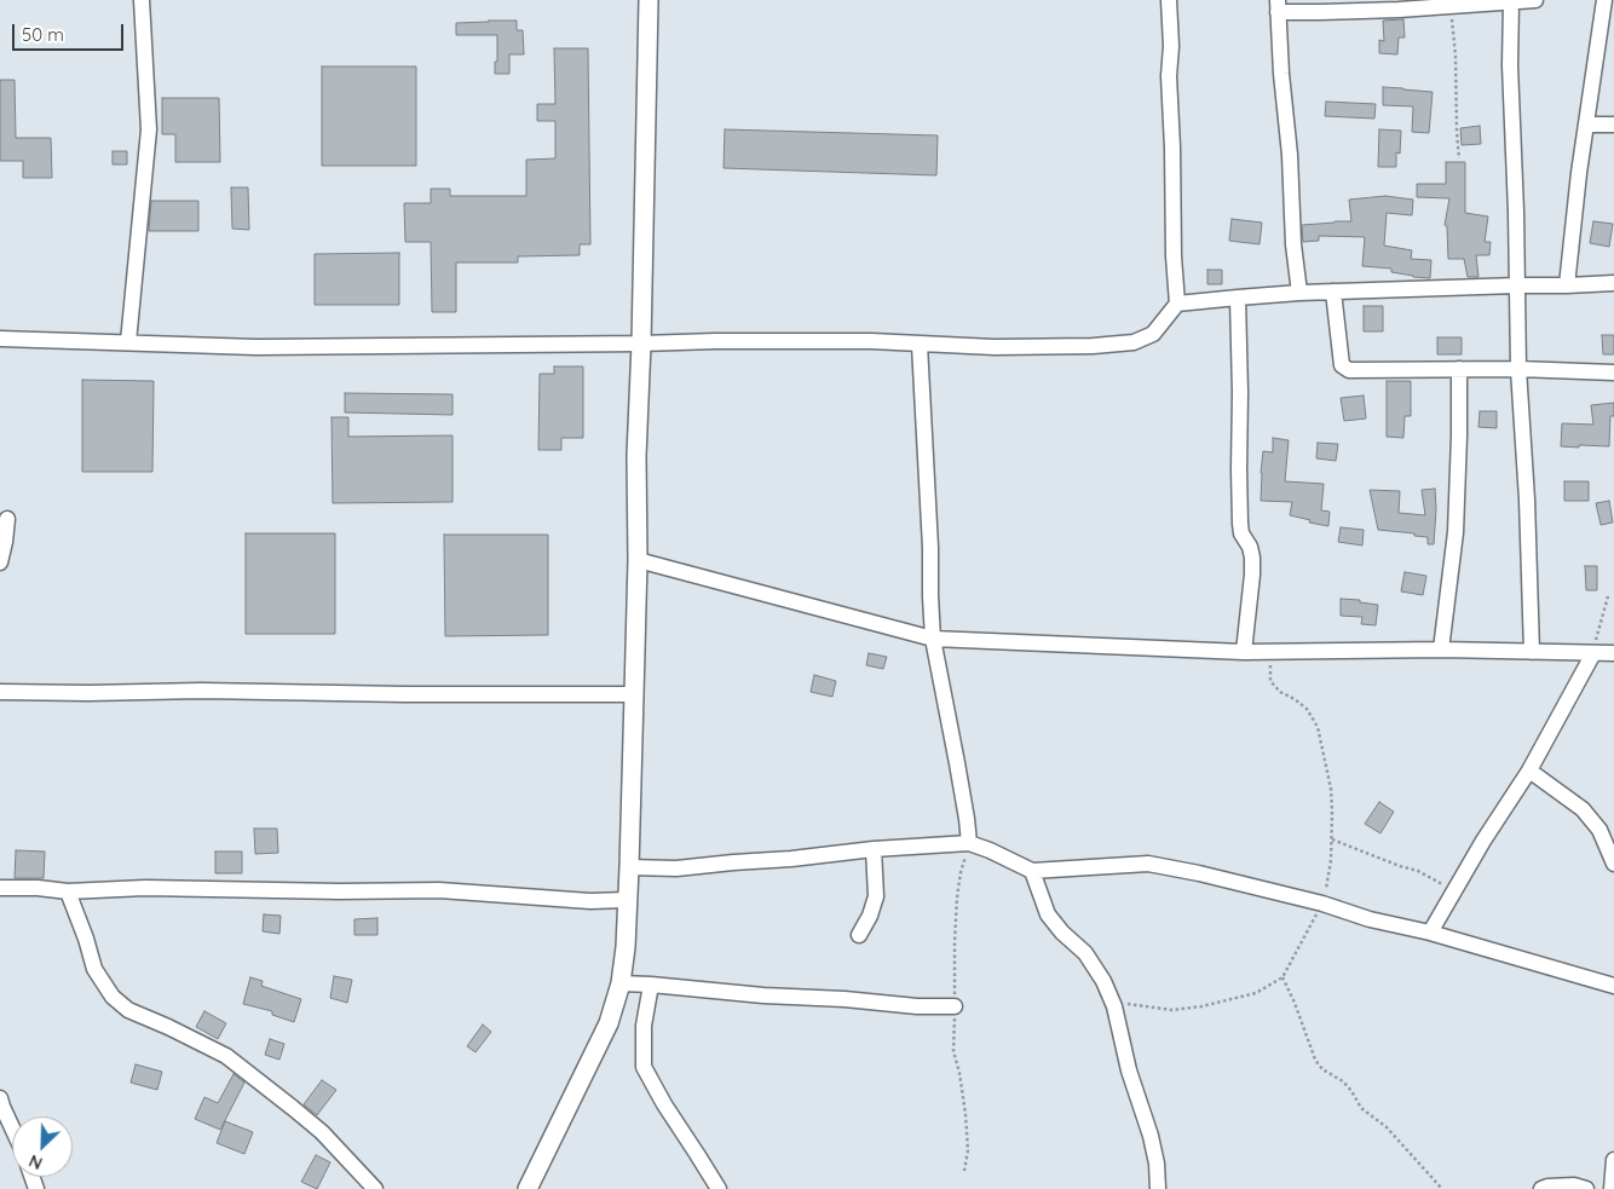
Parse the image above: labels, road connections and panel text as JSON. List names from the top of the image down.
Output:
{
  "scale_bar": "50 m",
  "north": "bottom left"
}
